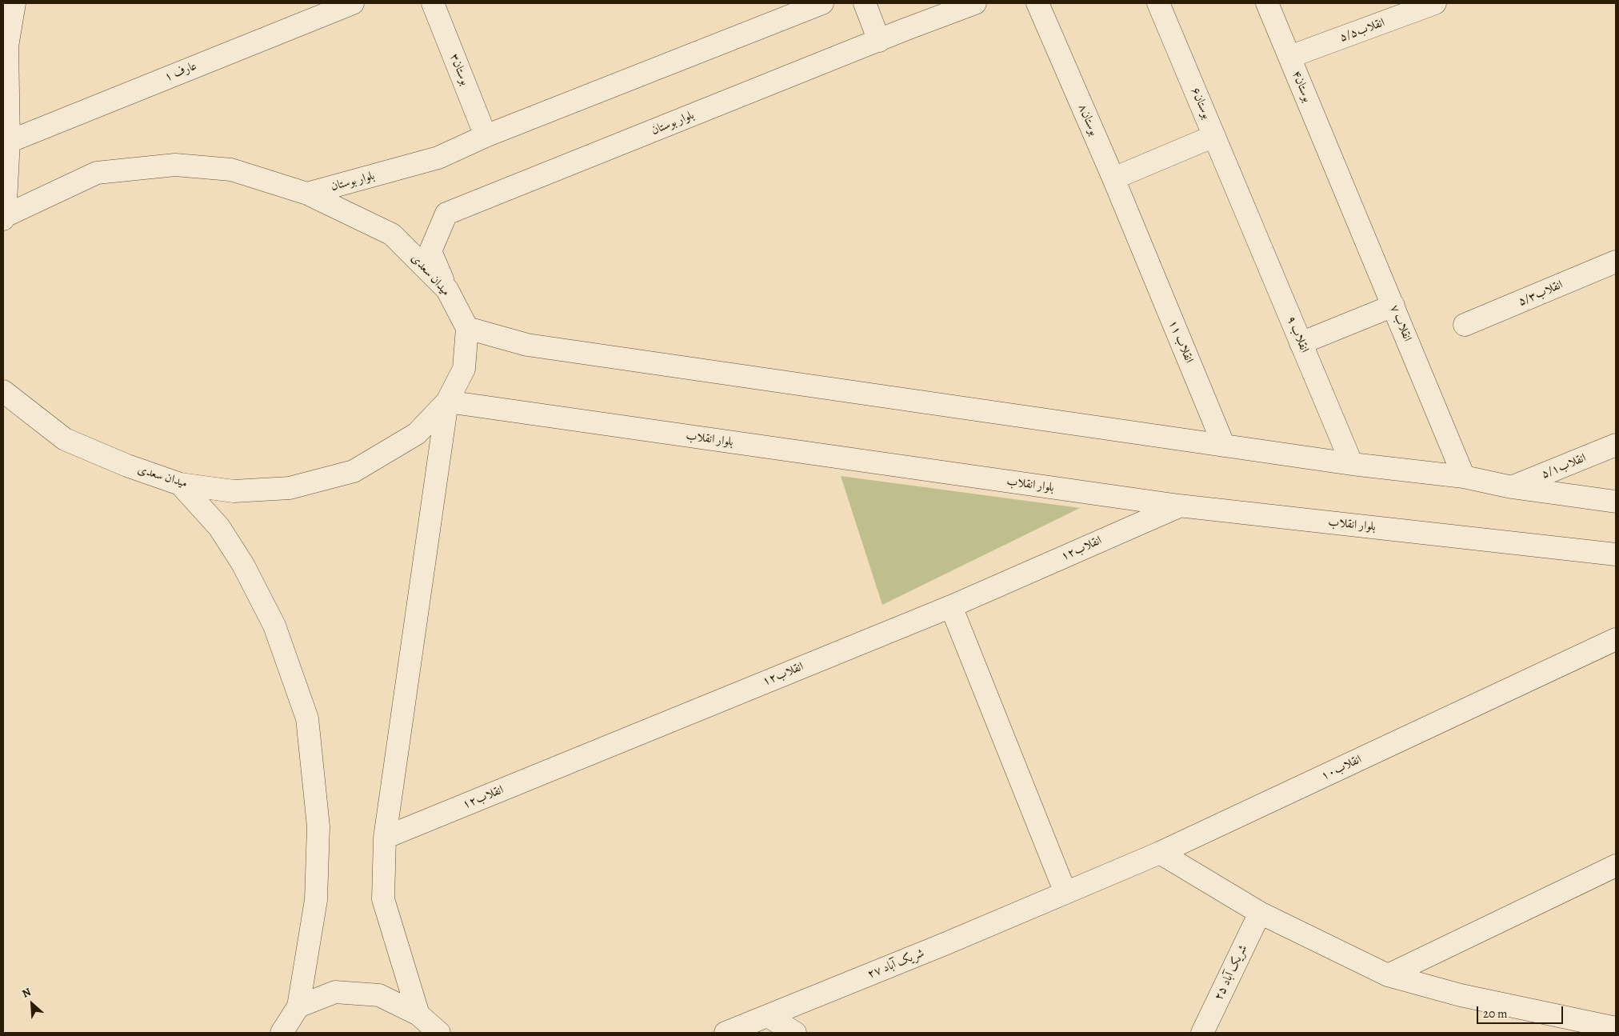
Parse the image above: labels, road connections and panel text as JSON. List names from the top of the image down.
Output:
{
  "streets": {
    "street": [
      "انقلاب۵/۵",
      "بوستان۳",
      "عارف ۱",
      "بوستان۴",
      "بوستان۶",
      "بوستان۸",
      "بلوار بوستان",
      "میدان سعدی",
      "انقلاب۵/۳",
      "انقلاب ۷",
      "انقلاب ۹",
      "انقلاب ۱۱",
      "بلوار انقلاب",
      "انقلاب۵/۱",
      "انقلاب۱۲",
      "انقلاب۱۰",
      "شریک آباد ۲۷",
      "شریک آباد ۲۵"
    ]
  },
  "crossings": [
    ["انقلاب۵/۵", "بوستان۴"],
    ["بوستان۳", "بلوار بوستان"],
    ["بوستان۴", "انقلاب ۷"],
    ["بوستان۶", "انقلاب ۹"],
    ["بوستان۸", "انقلاب ۱۱"],
    ["بلوار بوستان", "میدان سعدی"],
    ["میدان سعدی", "بلوار انقلاب"],
    ["بلوار انقلاب", "انقلاب۱۲"],
    ["انقلاب۱۰", "شریک آباد ۲۷"]
  ],
  "scale_bar": "20 m",
  "north": "top left"
}
